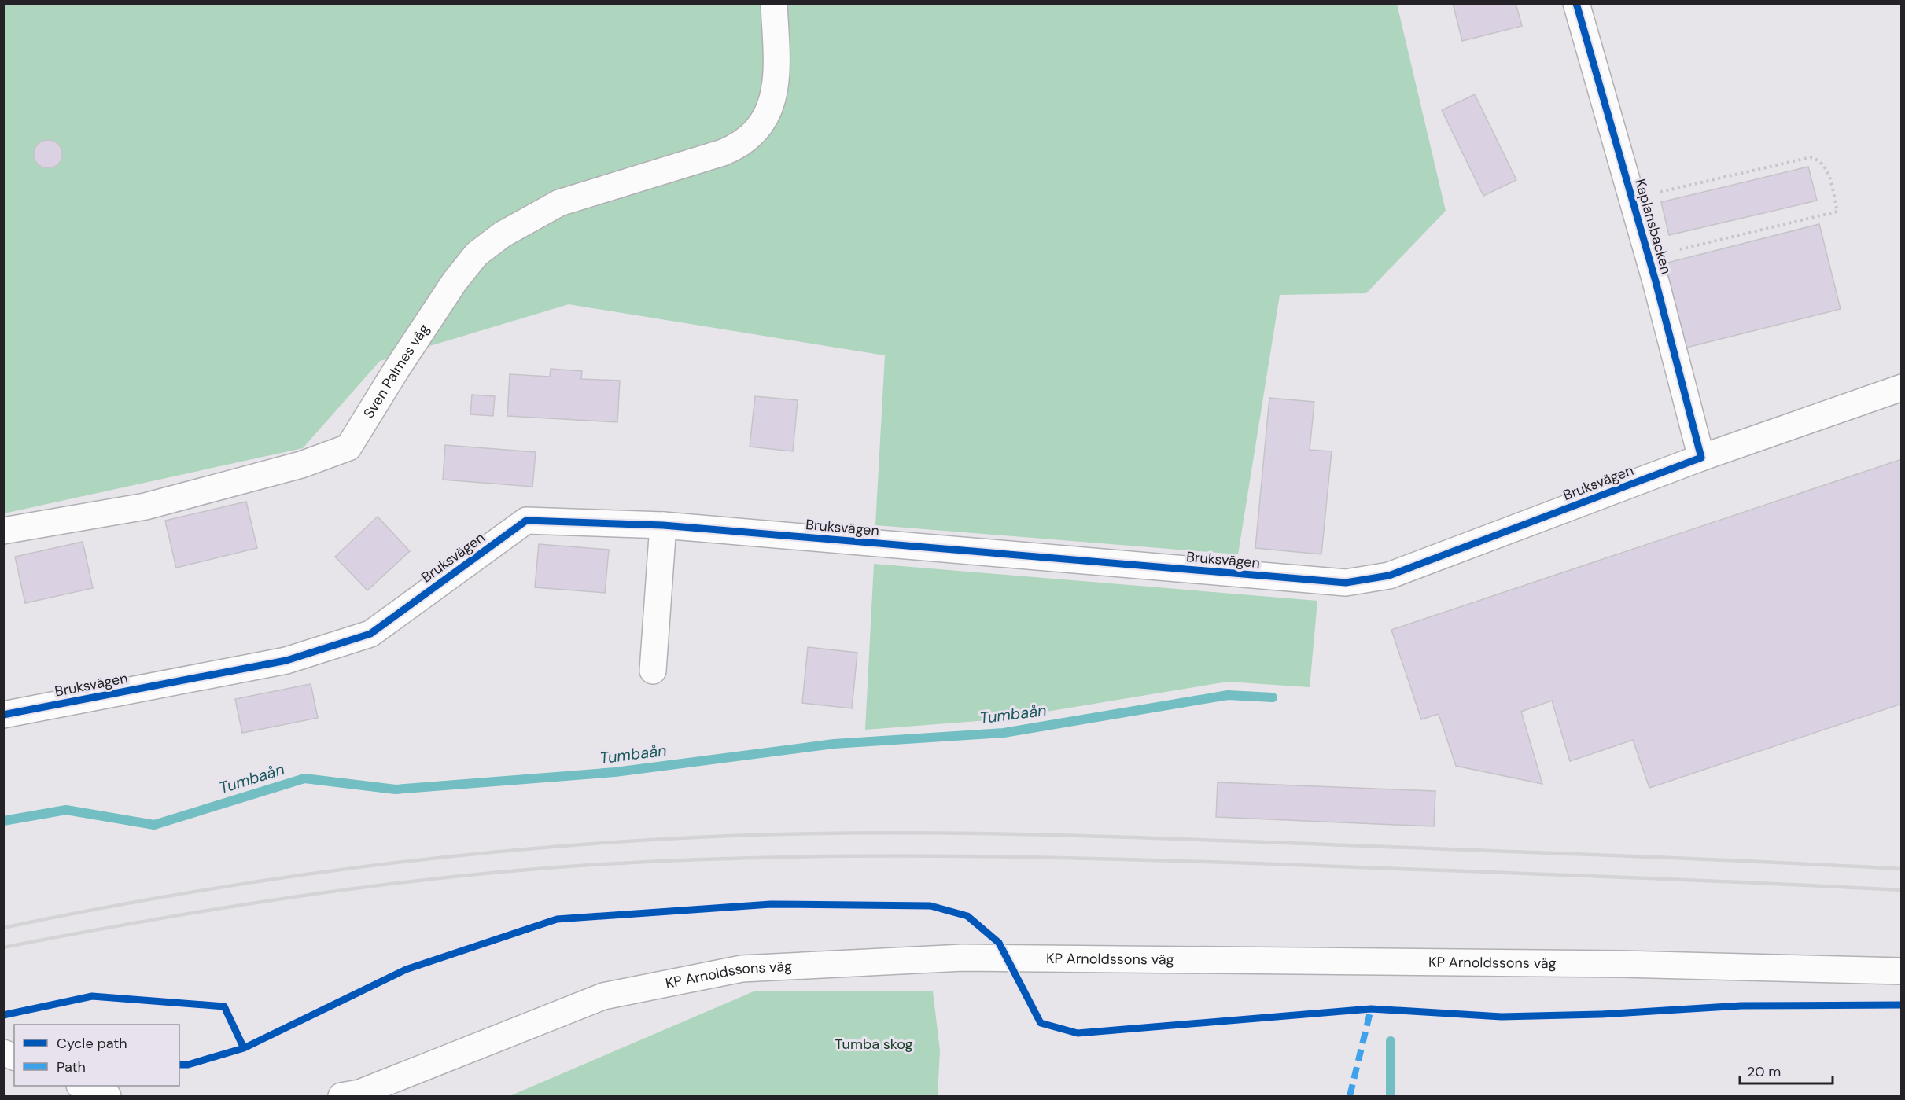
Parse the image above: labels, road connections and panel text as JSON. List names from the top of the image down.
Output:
{
  "streets": {
    "street": [
      "Kaplansbacken",
      "Sven Palmes väg",
      "Bruksvägen",
      "KP Arnoldssons väg"
    ]
  },
  "crossings": [
    ["Kaplansbacken", "Bruksvägen"]
  ],
  "water": ["Tumbaån"],
  "parks": ["Tumba skog"],
  "legend": ["Cycle path", "Path"],
  "scale_bar": "20 m"
}
